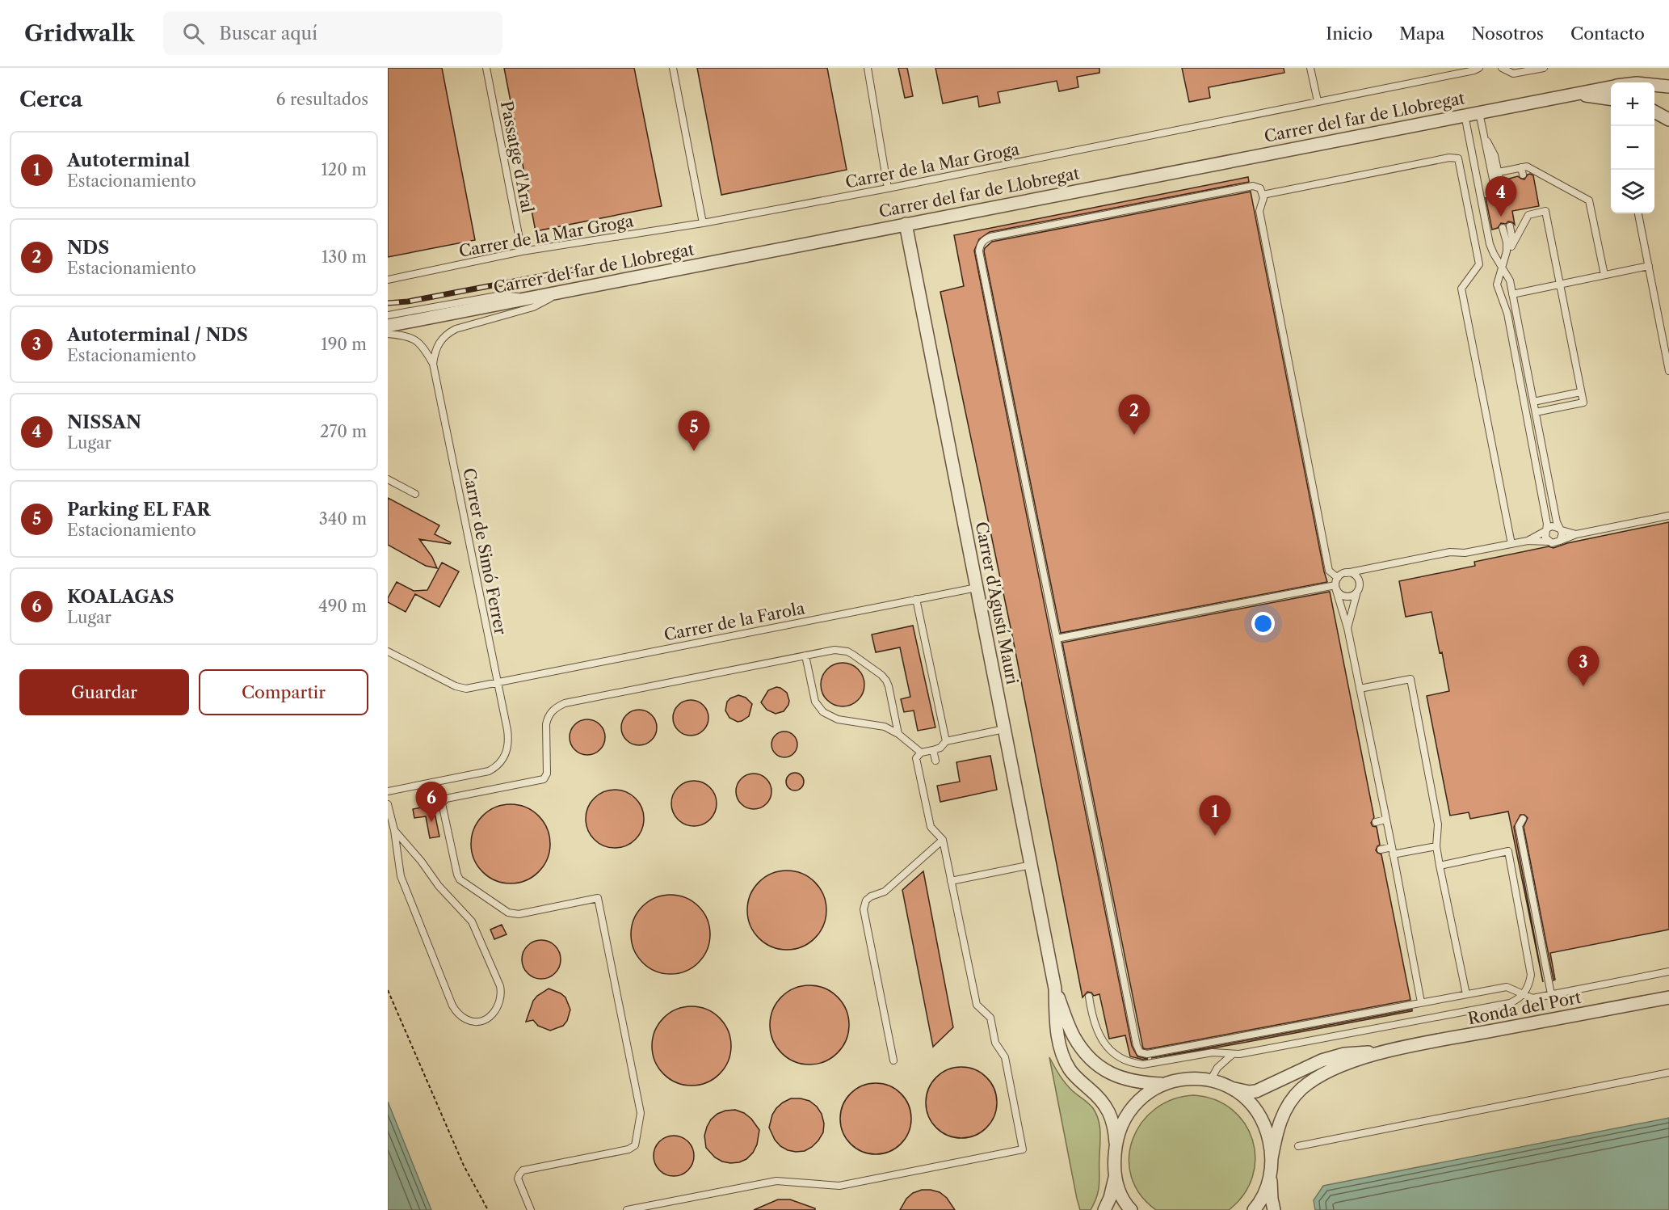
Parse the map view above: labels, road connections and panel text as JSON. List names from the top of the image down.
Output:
{
  "streets": {
    "street": ["Carrer del far de Llobregat", "Carrer d'Agustí Mauri", "Ronda del Port"],
    "lane": [
      "Passatge d'Aral",
      "Carrer de la Mar Groga",
      "Carrer de Simó Ferrer",
      "Carrer de la Farola"
    ]
  },
  "crossings": [
    ["Carrer del far de Llobregat", "Carrer d'Agustí Mauri"],
    ["Passatge d'Aral", "Carrer de la Mar Groga"],
    ["Carrer de Simó Ferrer", "Carrer de la Farola"],
    ["Carrer d'Agustí Mauri", "Carrer de la Farola"]
  ],
  "page": {
    "header": "Gridwalk",
    "search": "Buscar aquí",
    "nav": [
      "Inicio",
      "Mapa",
      "Nosotros",
      "Contacto"
    ],
    "heading": ["Cerca", "6 resultados"],
    "map_buttons": ["+", "−"],
    "list": [
      {
        "mark": "1",
        "name": "Autoterminal",
        "note": "Estacionamiento",
        "value": "120 m"
      },
      {
        "mark": "2",
        "name": "NDS",
        "note": "Estacionamiento",
        "value": "130 m"
      },
      {
        "mark": "3",
        "name": "Autoterminal / NDS",
        "note": "Estacionamiento",
        "value": "190 m"
      },
      {
        "mark": "4",
        "name": "NISSAN",
        "note": "Lugar",
        "value": "270 m"
      },
      {
        "mark": "5",
        "name": "Parking EL FAR",
        "note": "Estacionamiento",
        "value": "340 m"
      },
      {
        "mark": "6",
        "name": "KOALAGAS",
        "note": "Lugar",
        "value": "490 m"
      }
    ],
    "pins": [
      "4",
      "2",
      "5",
      "3",
      "6",
      "1"
    ],
    "buttons": ["Guardar", "Compartir"]
  }
}
